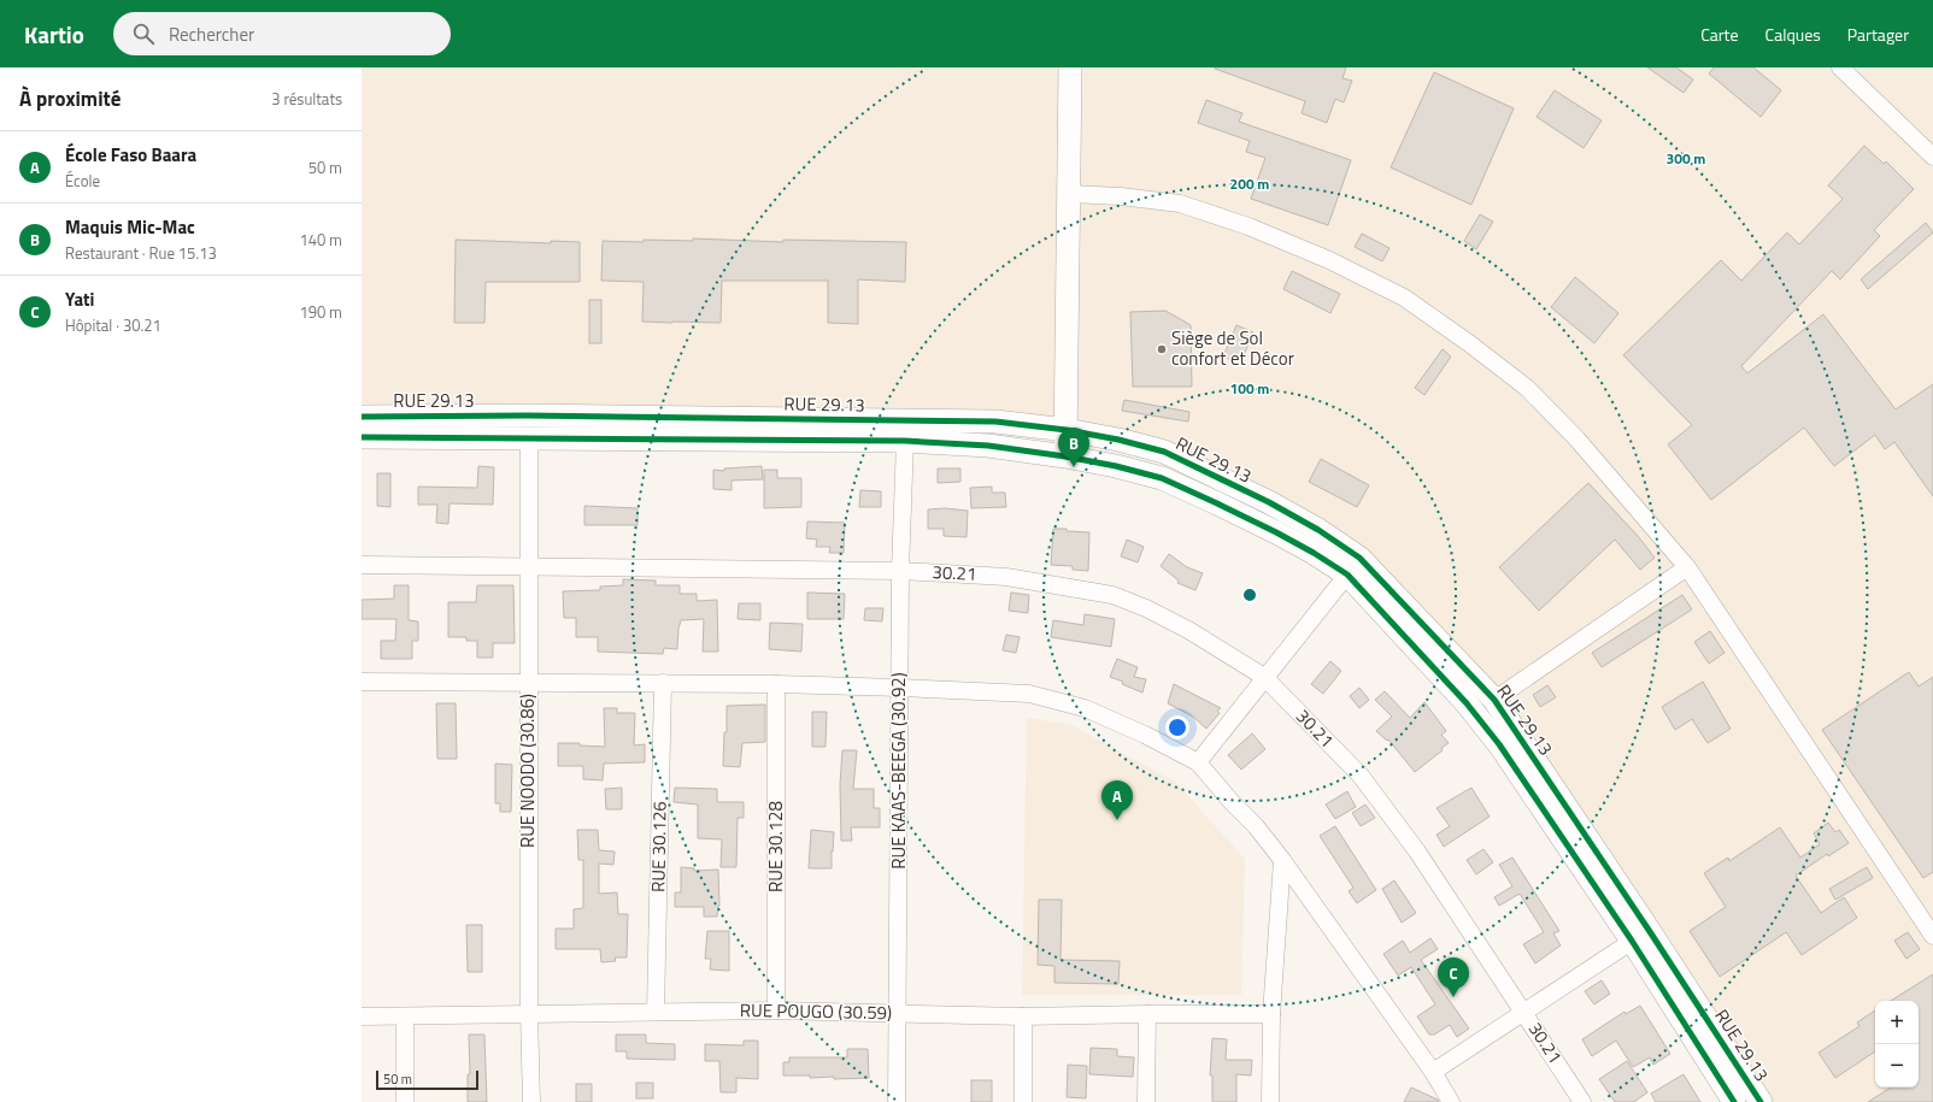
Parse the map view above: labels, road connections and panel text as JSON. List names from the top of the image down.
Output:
{
  "streets": {
    "main road": ["RUE 29.13"],
    "street": [
      "30.21",
      "RUE NOODO (30.86)",
      "RUE KAAS-BEEGA (30.92)",
      "RUE 30.126",
      "RUE 30.128",
      "RUE POUGO (30.59)"
    ]
  },
  "crossings": [
    ["30.21", "RUE NOODO (30.86)"],
    ["30.21", "RUE KAAS-BEEGA (30.92)"],
    ["RUE NOODO (30.86)", "RUE POUGO (30.59)"],
    ["RUE KAAS-BEEGA (30.92)", "RUE POUGO (30.59)"],
    ["RUE 30.126", "RUE POUGO (30.59)"],
    ["RUE 30.128", "RUE POUGO (30.59)"]
  ],
  "places": ["Siège de Sol confort et Décor"],
  "scale_bar": "50 m",
  "page": {
    "header": "Kartio",
    "search": "Rechercher",
    "nav": ["Carte", "Calques", "Partager"],
    "heading": ["À proximité", "3 résultats"],
    "list": [
      {
        "mark": "A",
        "name": "École Faso Baara",
        "note": "École",
        "value": "50 m"
      },
      {
        "mark": "B",
        "name": "Maquis Mic-Mac",
        "note": "Restaurant · Rue 15.13",
        "value": "140 m"
      },
      {
        "mark": "C",
        "name": "Yati",
        "note": "Hôpital · 30.21",
        "value": "190 m"
      }
    ],
    "pins": ["B", "A", "C"],
    "map_buttons": ["+", "−"],
    "scale": "50 m"
  },
  "rings": ["300 m", "200 m", "100 m"]
}
